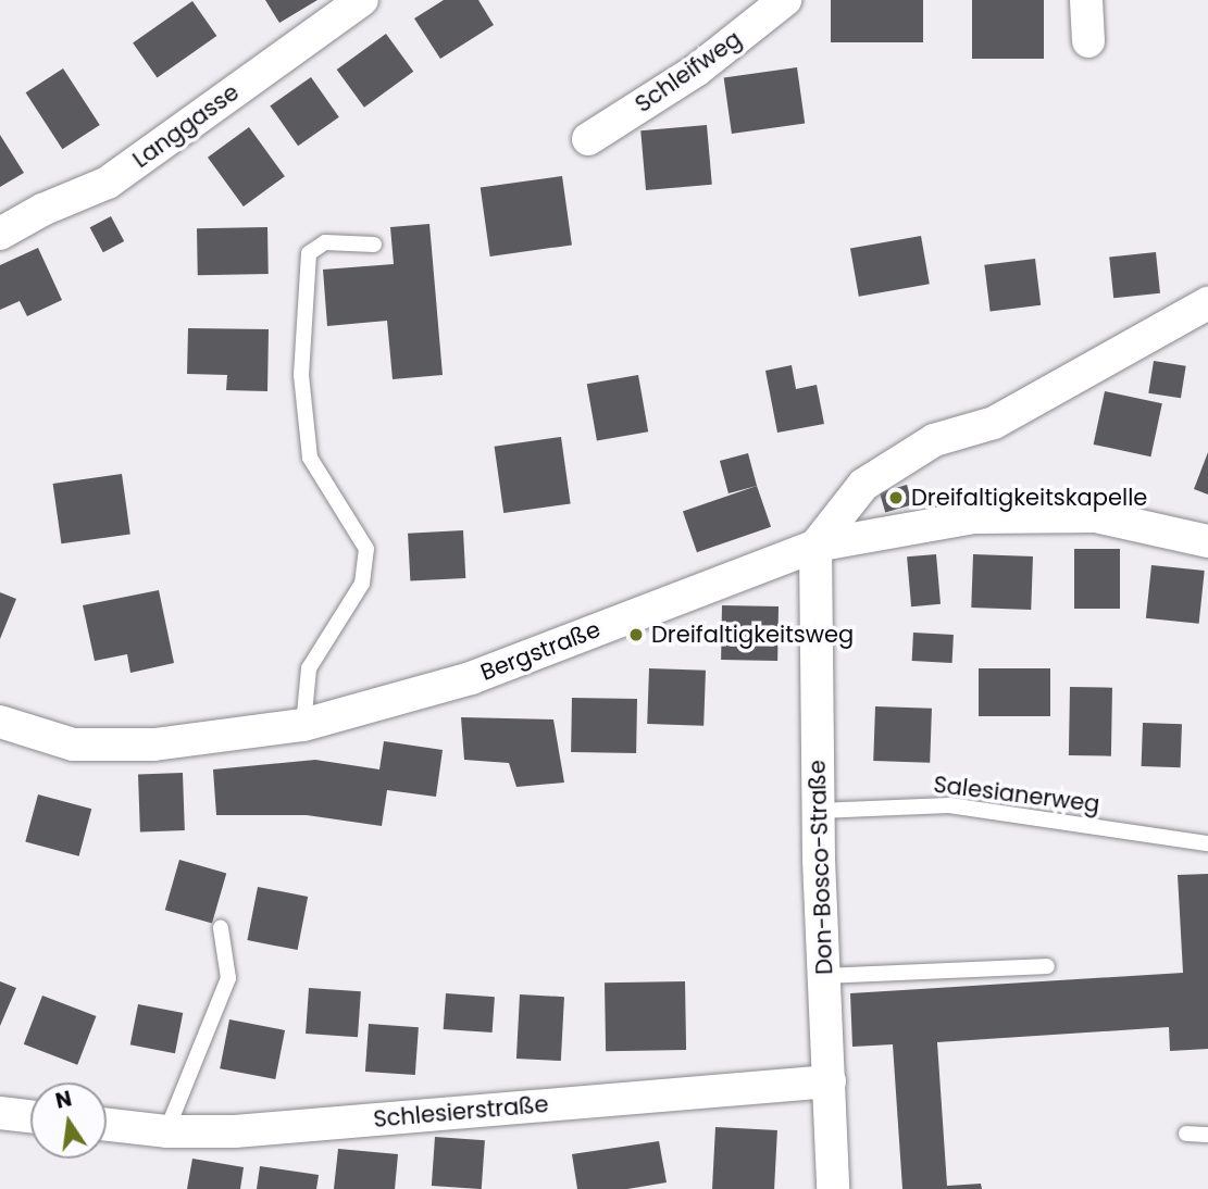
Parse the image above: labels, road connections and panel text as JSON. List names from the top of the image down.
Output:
{
  "streets": {
    "street": [
      "Schleifweg",
      "Langgasse",
      "Bergstraße",
      "Don-Bosco-Straße",
      "Schlesierstraße"
    ],
    "lane": ["Salesianerweg"]
  },
  "crossings": [
    ["Bergstraße", "Don-Bosco-Straße"],
    ["Salesianerweg", "Don-Bosco-Straße"],
    ["Don-Bosco-Straße", "Schlesierstraße"]
  ],
  "places": ["Dreifaltigkeitskapelle", "Dreifaltigkeitsweg"],
  "north": "top"
}
